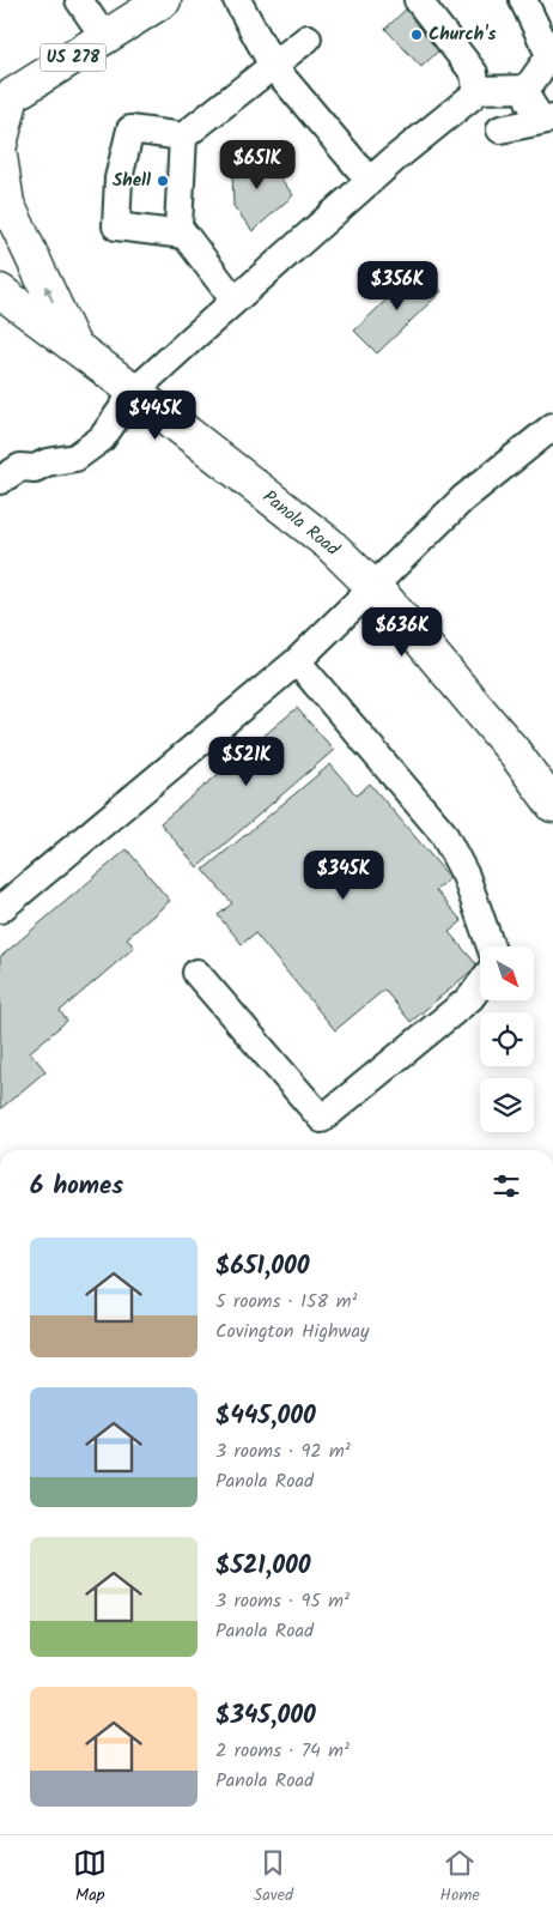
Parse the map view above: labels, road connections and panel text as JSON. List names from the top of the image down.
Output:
{
  "streets": {
    "main road": ["US 278", "Panola Road"]
  },
  "places": ["Church's", "Shell"],
  "north": "bottom right",
  "page": {
    "price": [
      "$651K",
      "$356K",
      "$445K",
      "$636K",
      "$521K",
      "$345K"
    ],
    "heading": "6 homes",
    "list": [
      {
        "name": "$651,000",
        "note": "5 rooms · 158 m² · Covington Highway"
      },
      {
        "name": "$445,000",
        "note": "3 rooms · 92 m² · Panola Road"
      },
      {
        "name": "$521,000",
        "note": "3 rooms · 95 m² · Panola Road"
      },
      {
        "name": "$345,000",
        "note": "2 rooms · 74 m² · Panola Road"
      }
    ],
    "tabs": ["Map", "Saved", "Home"]
  }
}
